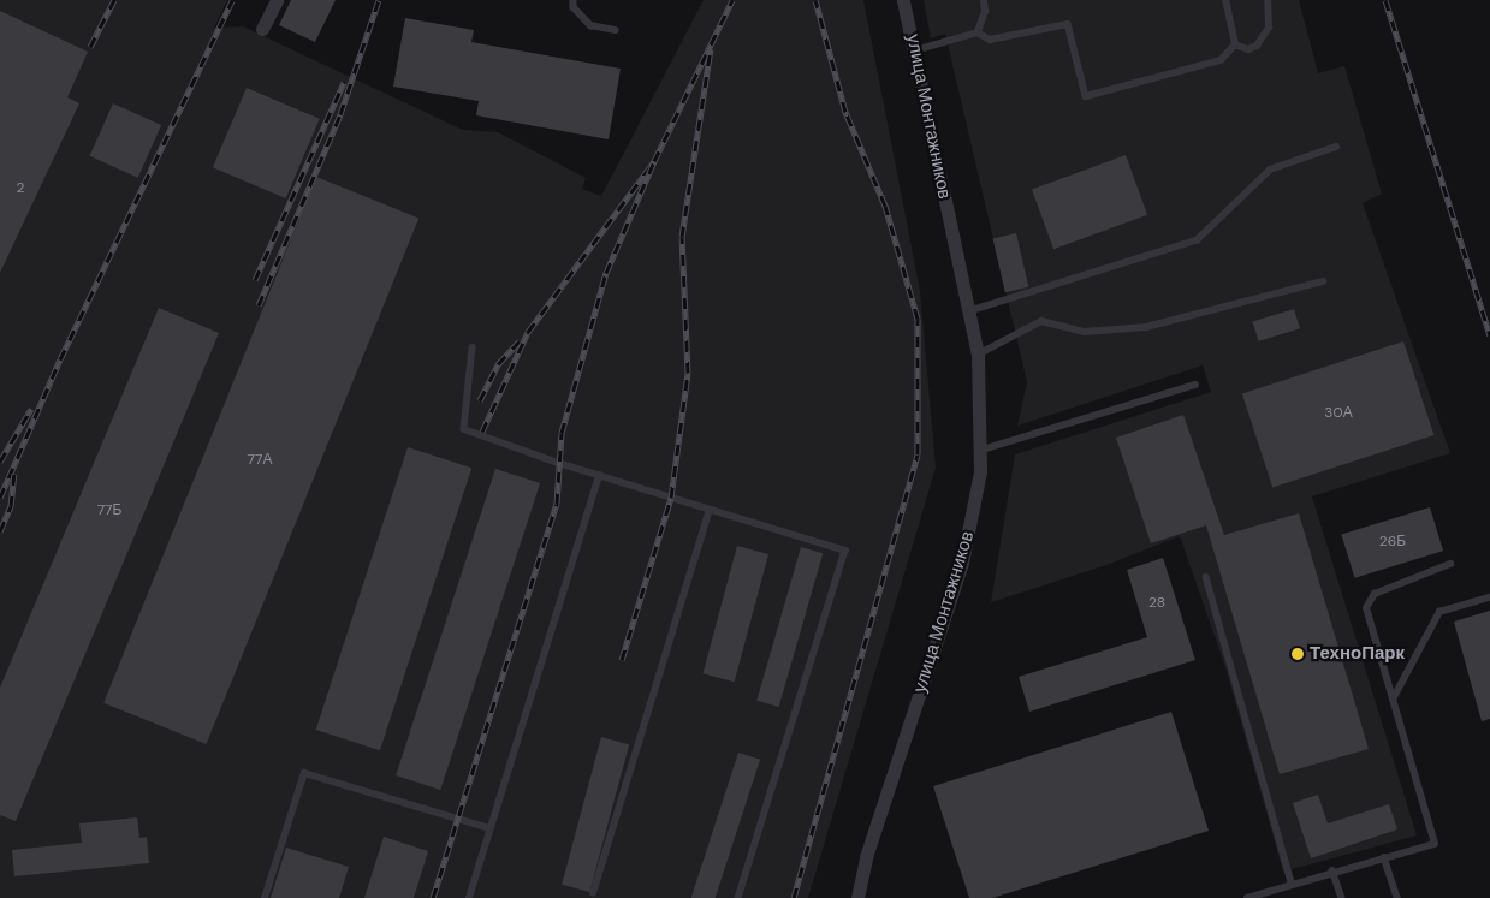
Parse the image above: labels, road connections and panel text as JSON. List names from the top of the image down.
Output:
{
  "streets": {
    "street": ["улица Монтажников"]
  },
  "places": ["ТехноПарк"],
  "house_numbers": [
    "2",
    "30А",
    "77А",
    "77Б",
    "26Б",
    "28"
  ]
}
